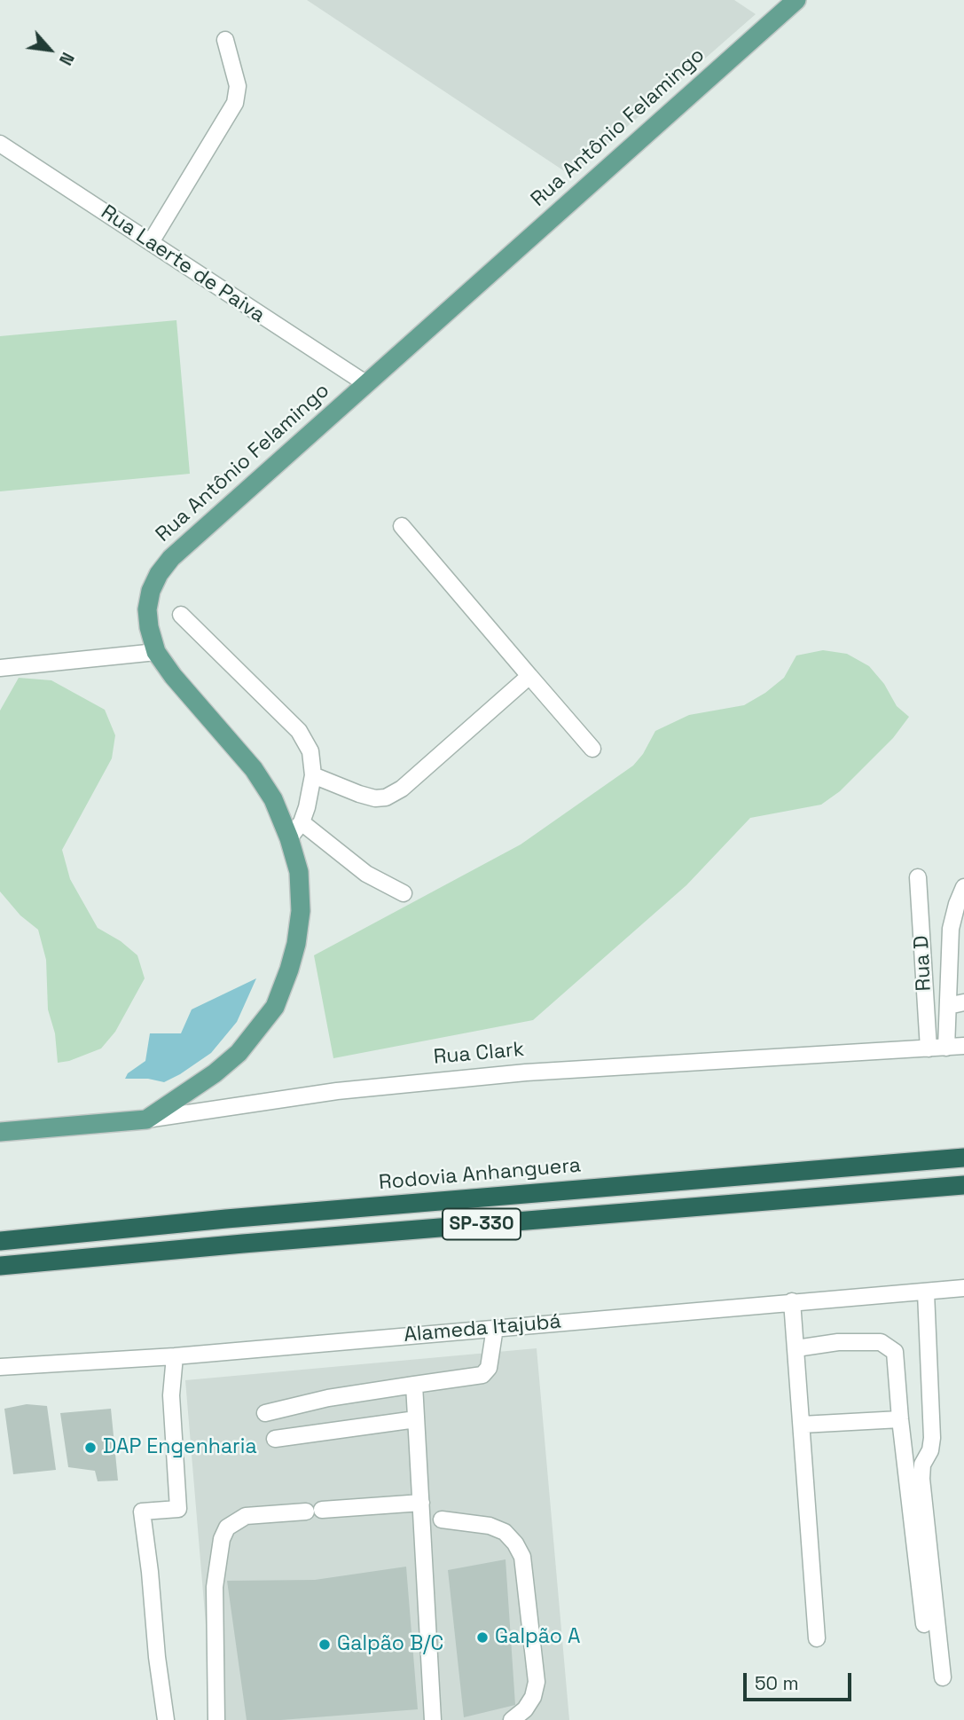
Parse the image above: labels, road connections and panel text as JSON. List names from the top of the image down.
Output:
{
  "streets": {
    "highway": ["Rodovia Anhanguera", "SP-330"],
    "main road": ["Rua Antônio Felamingo", "Rua Clark"],
    "street": ["Rua Laerte de Paiva", "Rua D", "Alameda Itajubá"]
  },
  "crossings": [
    ["Rua Antônio Felamingo", "Rua Laerte de Paiva"],
    ["Rua Antônio Felamingo", "Rua Clark"],
    ["Rua D", "Rua Clark"]
  ],
  "places": ["DAP Engenharia", "Galpão A", "Galpão B/C"],
  "scale_bar": "50 m",
  "north": "bottom right"
}
